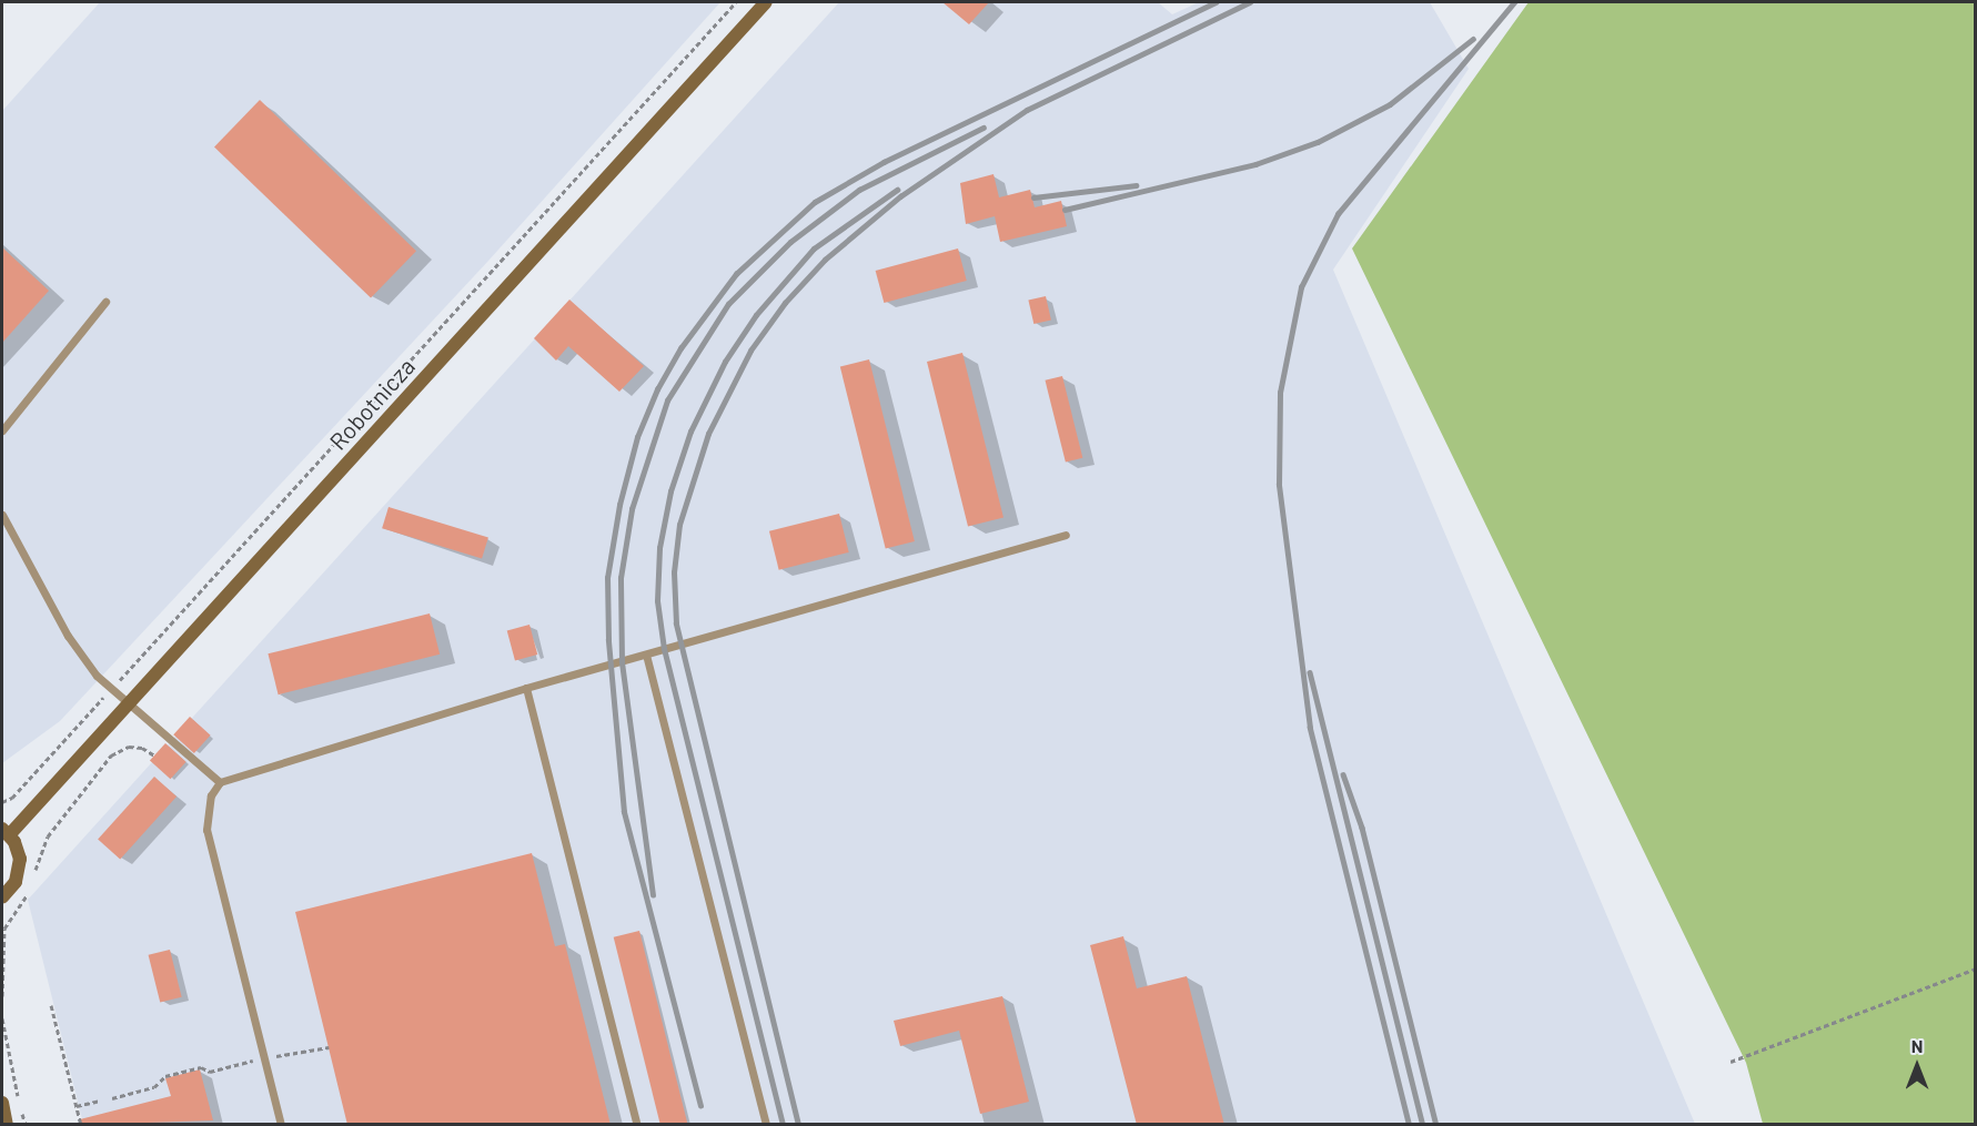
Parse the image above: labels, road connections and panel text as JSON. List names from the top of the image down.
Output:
{
  "streets": {
    "street": ["Robotnicza"]
  },
  "north": "top"
}
